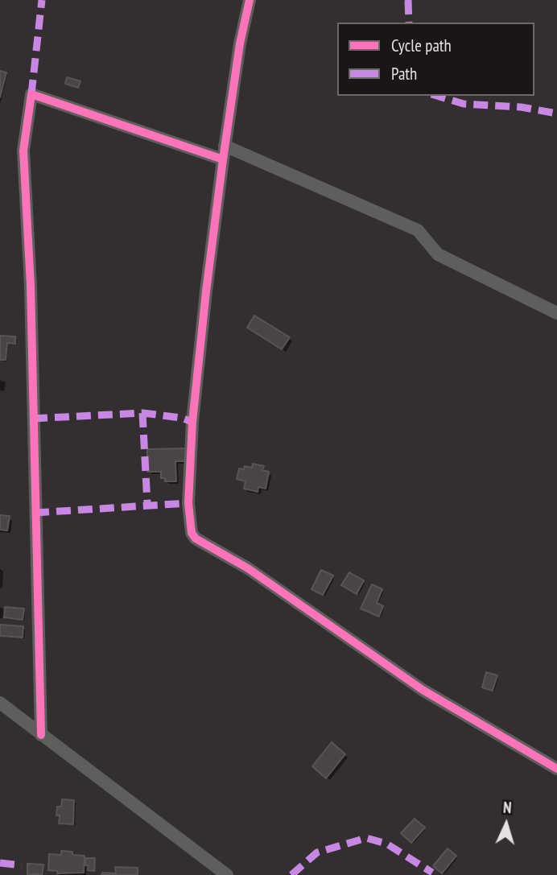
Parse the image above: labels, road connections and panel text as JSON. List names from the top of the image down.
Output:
{
  "legend": ["Cycle path", "Path"],
  "north": "top"
}
